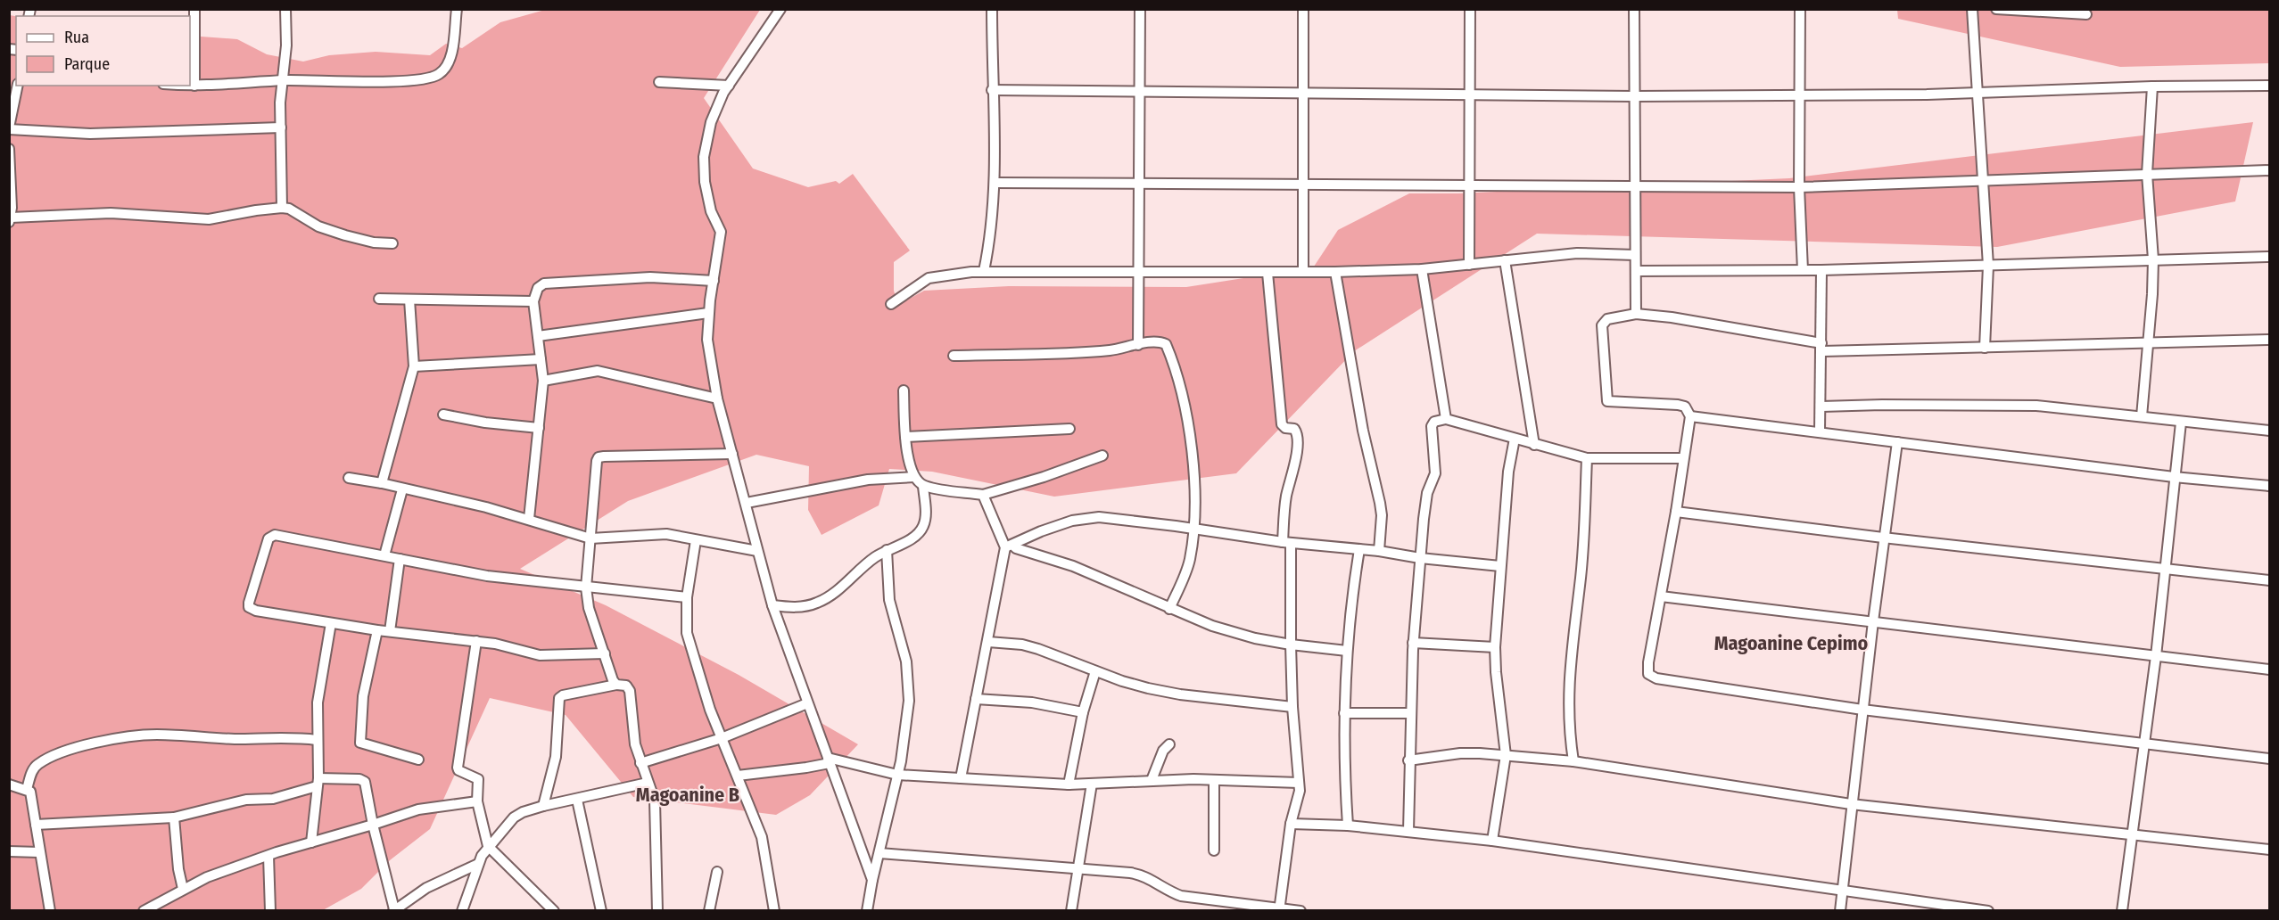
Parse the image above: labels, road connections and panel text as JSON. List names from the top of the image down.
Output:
{
  "districts": ["Magoanine Cepimo", "Magoanine B"],
  "legend": ["Rua", "Parque"]
}
